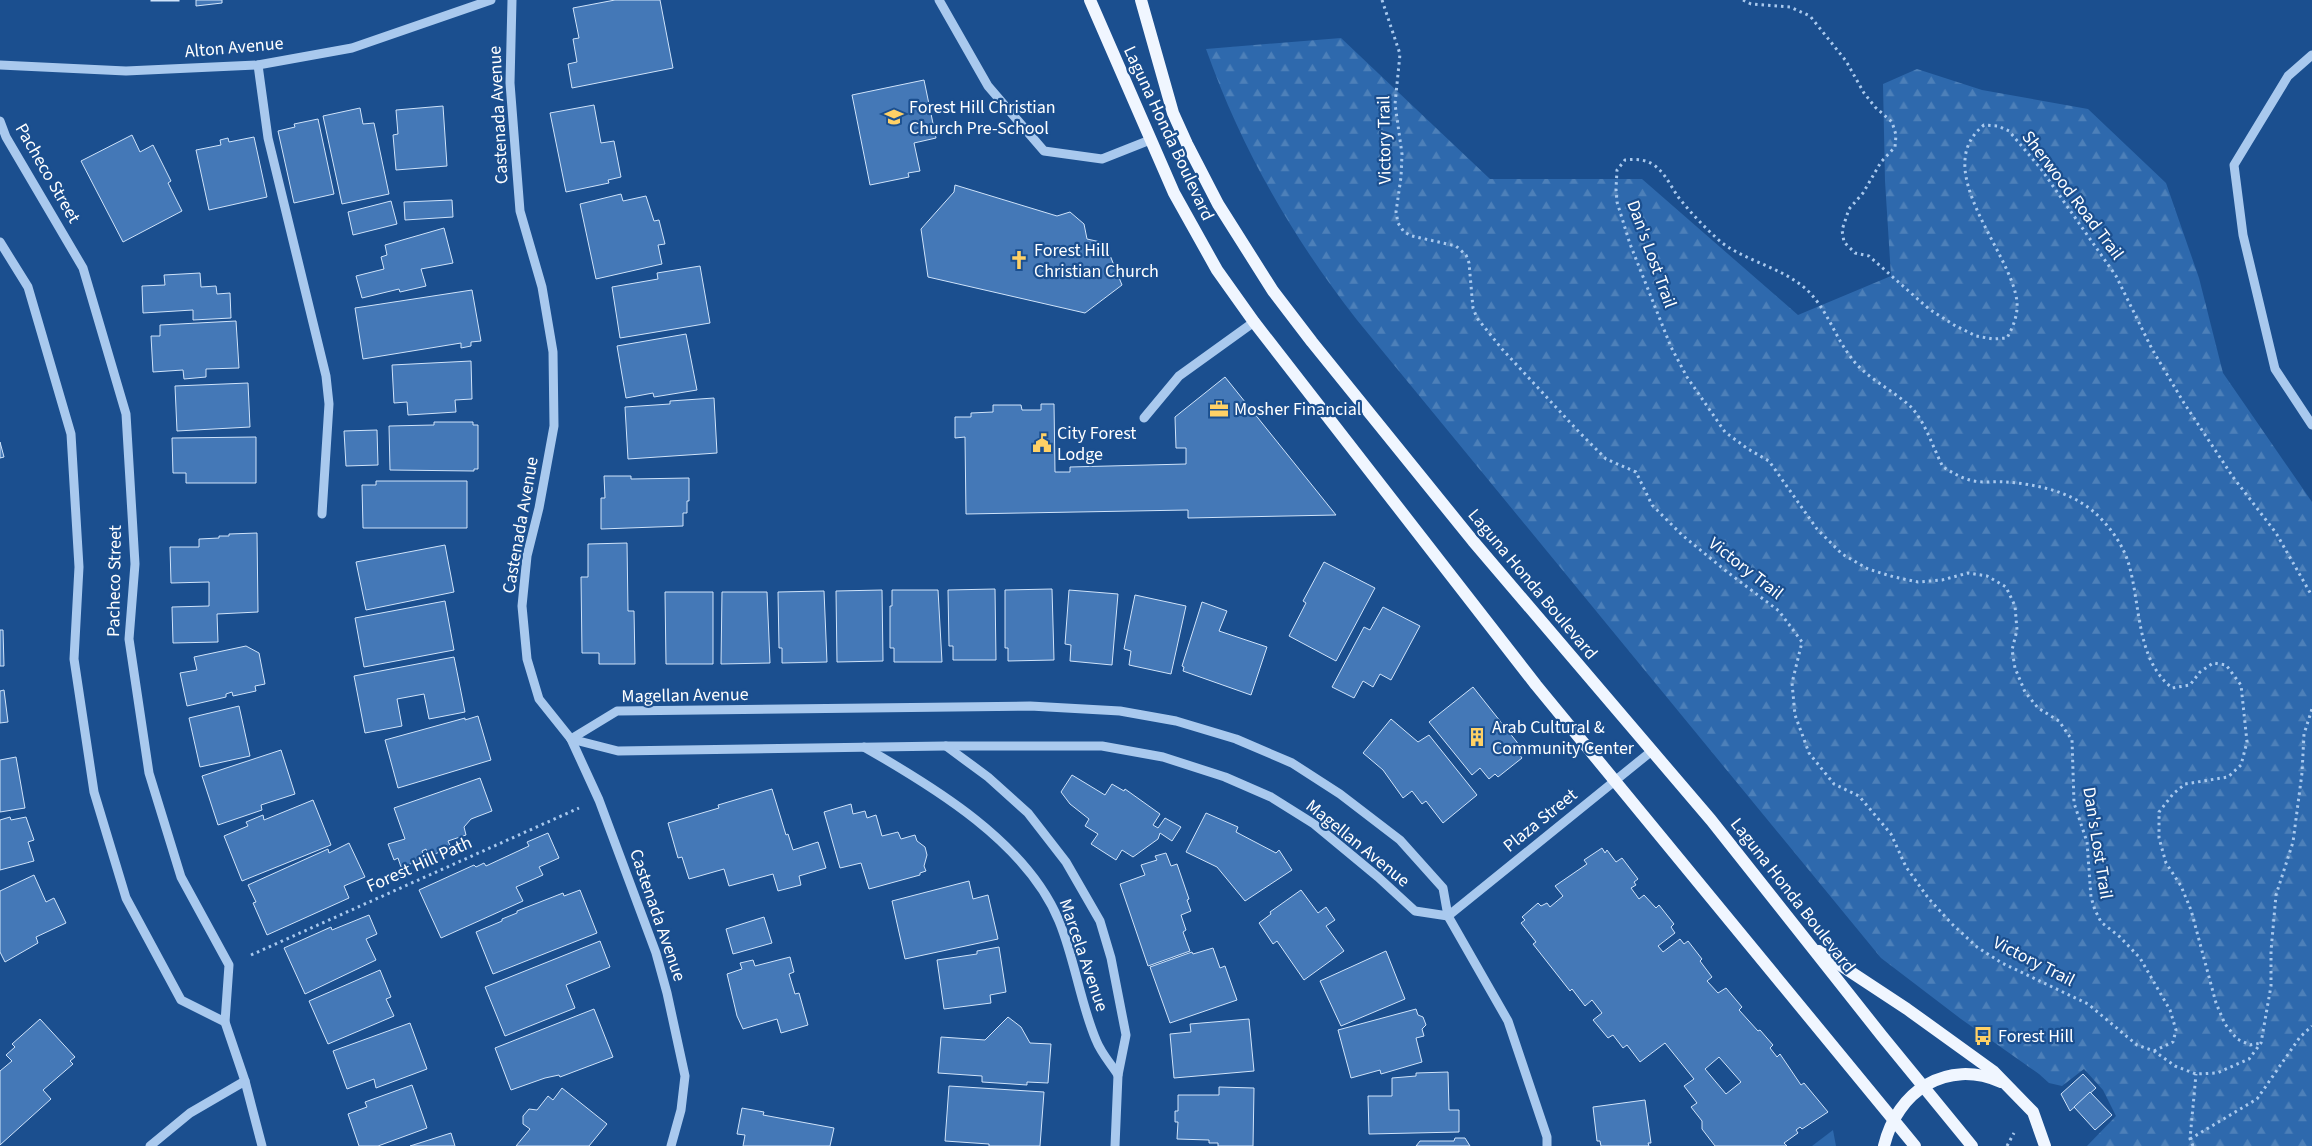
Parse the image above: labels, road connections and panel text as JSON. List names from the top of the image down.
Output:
{
  "streets": {
    "main road": ["Laguna Honda Boulevard"],
    "street": [
      "Alton Avenue",
      "Castenada Avenue",
      "Pacheco Street",
      "Magellan Avenue",
      "Plaza Street",
      "Marcela Avenue"
    ],
    "path": [
      "Victory Trail",
      "Sherwood Road Trail",
      "Dan's Lost Trail",
      "Forest Hill Path"
    ]
  },
  "crossings": [
    ["Castenada Avenue", "Magellan Avenue"],
    ["Castenada Avenue", "Forest Hill Path"],
    ["Laguna Honda Boulevard", "Plaza Street"],
    ["Victory Trail", "Dan's Lost Trail"],
    ["Magellan Avenue", "Plaza Street"],
    ["Magellan Avenue", "Marcela Avenue"]
  ],
  "places": {
    "school or university": ["Forest Hill Christian Church Pre-School"],
    "church": ["Forest Hill Christian Church"],
    "office": ["Mosher Financial"],
    "public building": ["City Forest Lodge"],
    "building": ["Arab Cultural & Community Center"],
    "bus stop": ["Forest Hill"]
  }
}
